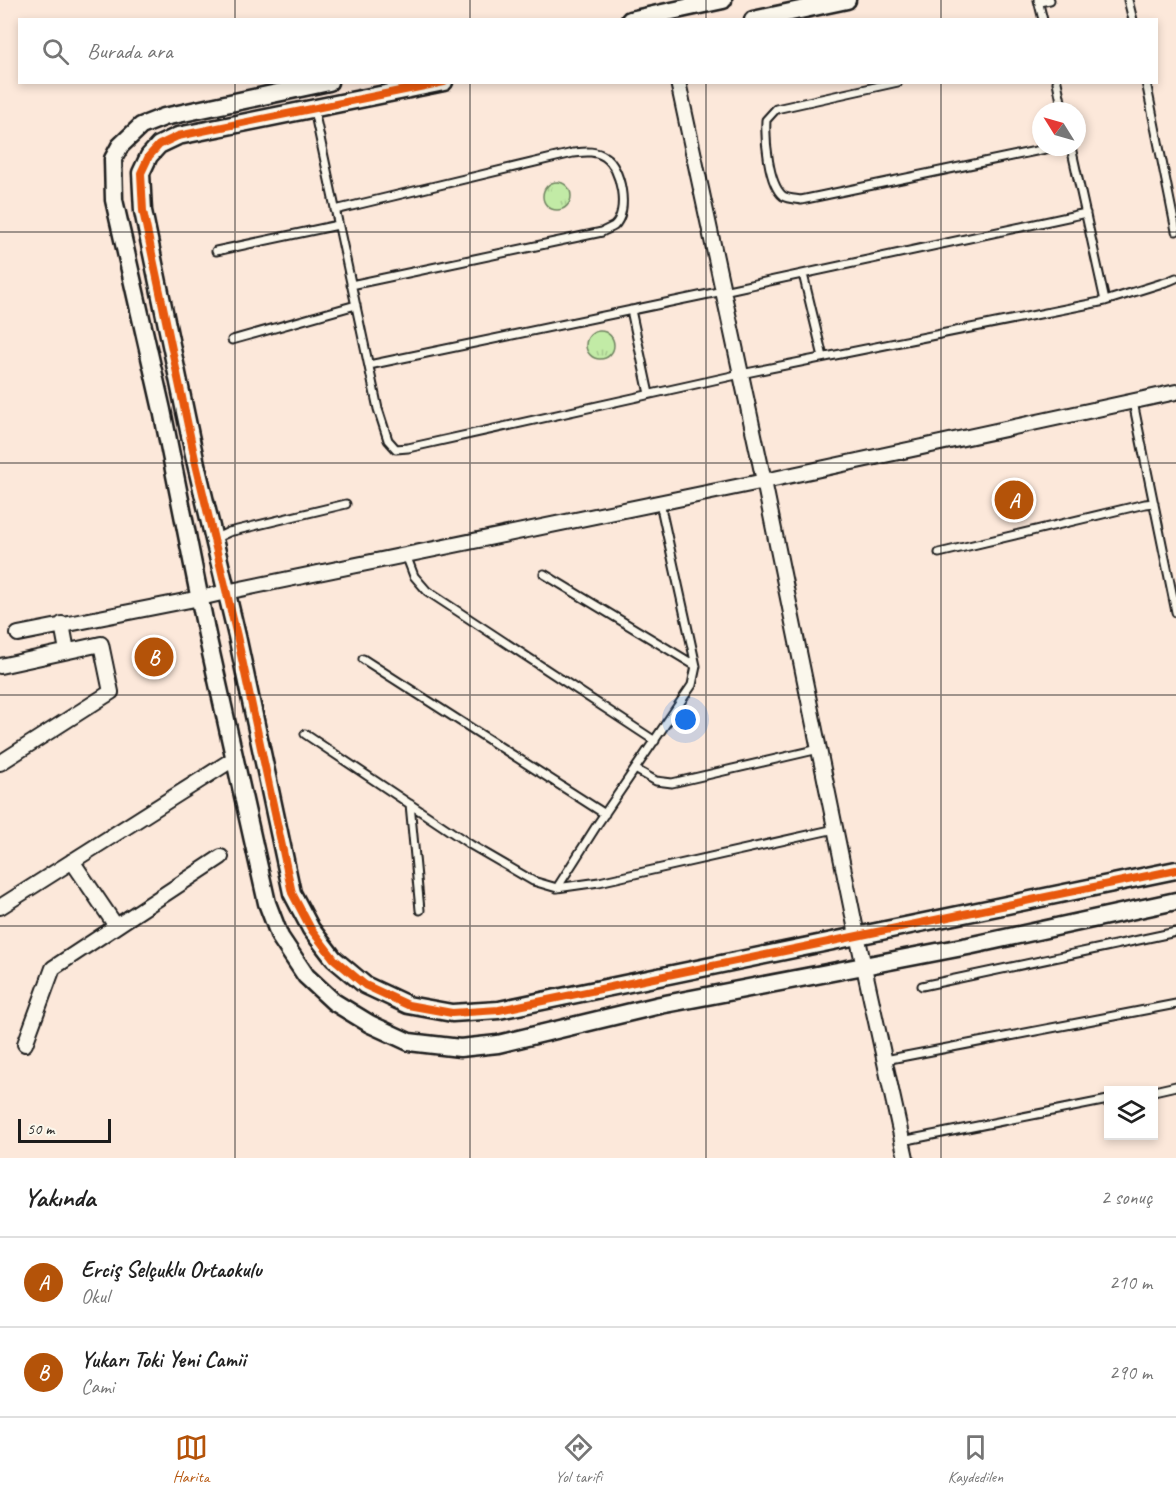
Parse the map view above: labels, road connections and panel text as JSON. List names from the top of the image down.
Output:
{
  "scale_bar": "50 m",
  "north": "top left",
  "page": {
    "search": "Burada ara",
    "pins": ["A", "B"],
    "scale": "50 m",
    "heading": ["Yakında", "2 sonuç"],
    "list": [
      {
        "mark": "A",
        "name": "Erciş Selçuklu Ortaokulu",
        "note": "Okul",
        "value": "210 m"
      },
      {
        "mark": "B",
        "name": "Yukarı Toki Yeni Camii",
        "note": "Cami",
        "value": "290 m"
      }
    ],
    "nav": ["Harita", "Yol tarifi", "Kaydedilen"]
  }
}
